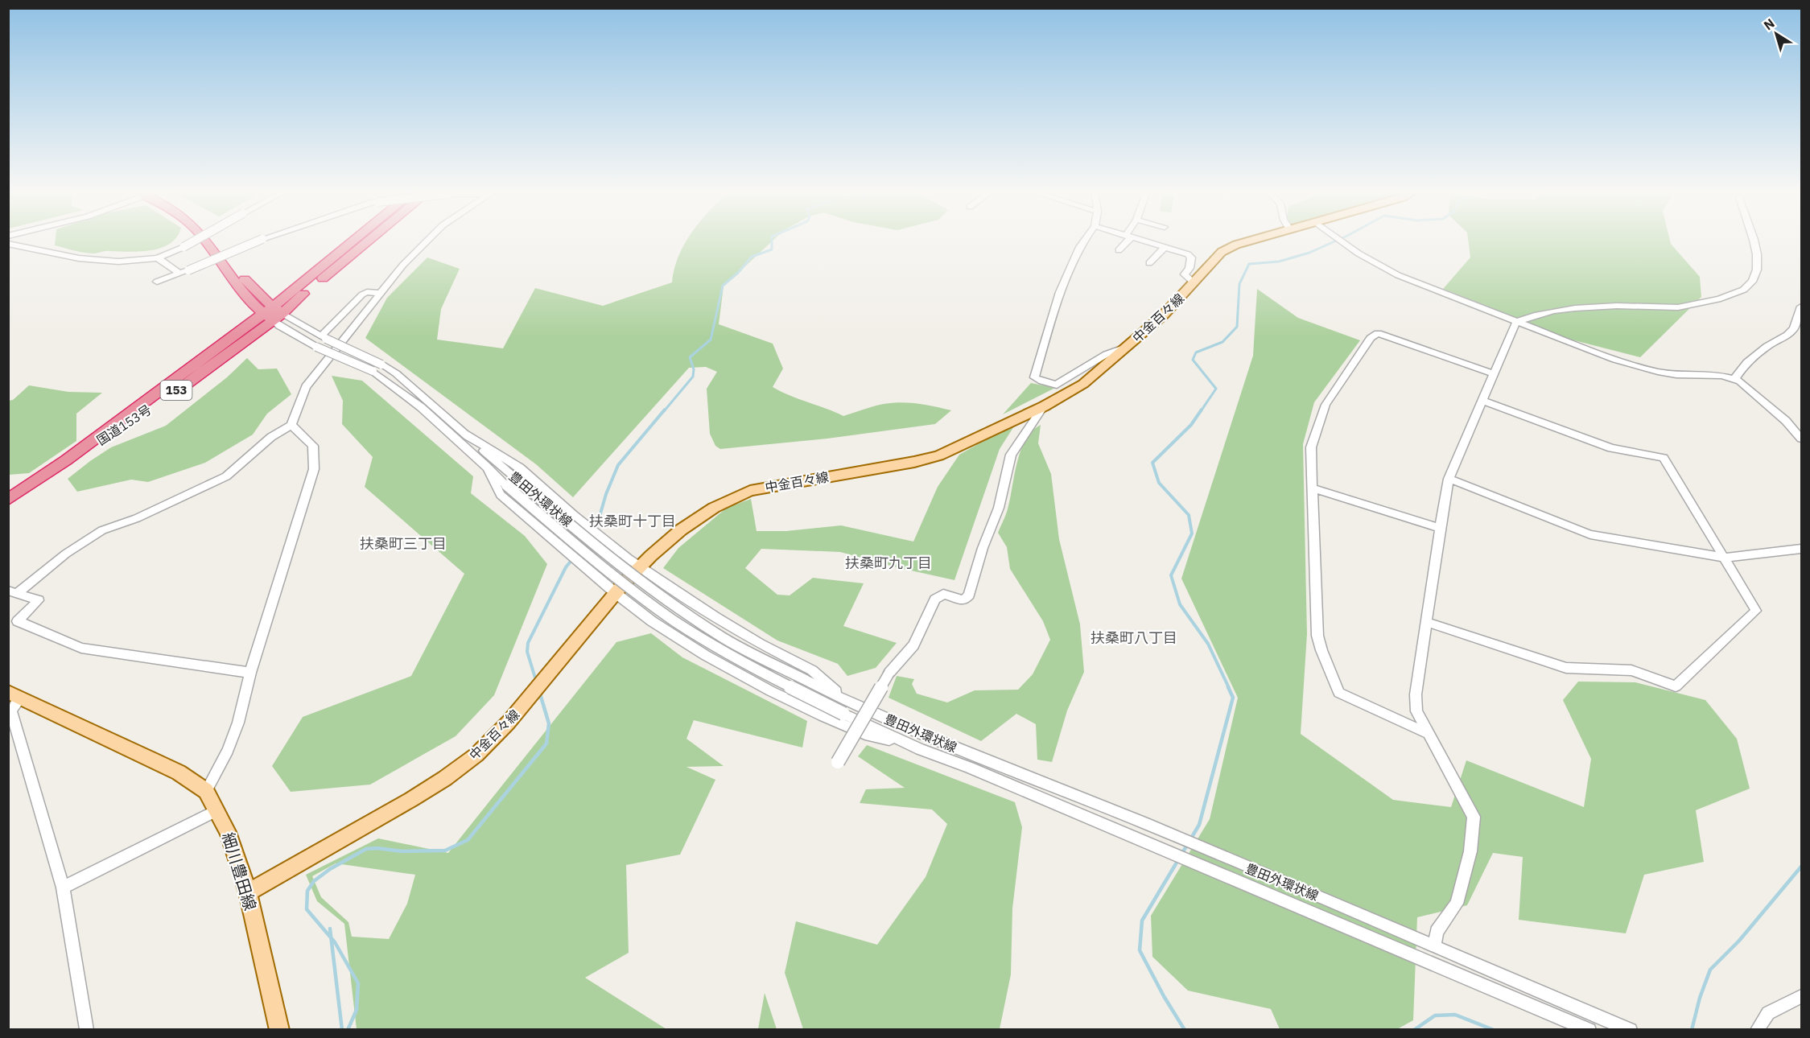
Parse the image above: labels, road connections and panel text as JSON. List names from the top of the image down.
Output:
{
  "streets": {
    "highway": ["153", "国道153号"],
    "main road": ["中金百々線", "細川豊田線"],
    "street": ["豊田外環状線"]
  },
  "crossings": [
    ["中金百々線", "細川豊田線"],
    ["国道153号", "豊田外環状線"]
  ],
  "districts": [
    "扶桑町十丁目",
    "扶桑町三丁目",
    "扶桑町九丁目",
    "扶桑町八丁目"
  ],
  "north": "top left"
}
